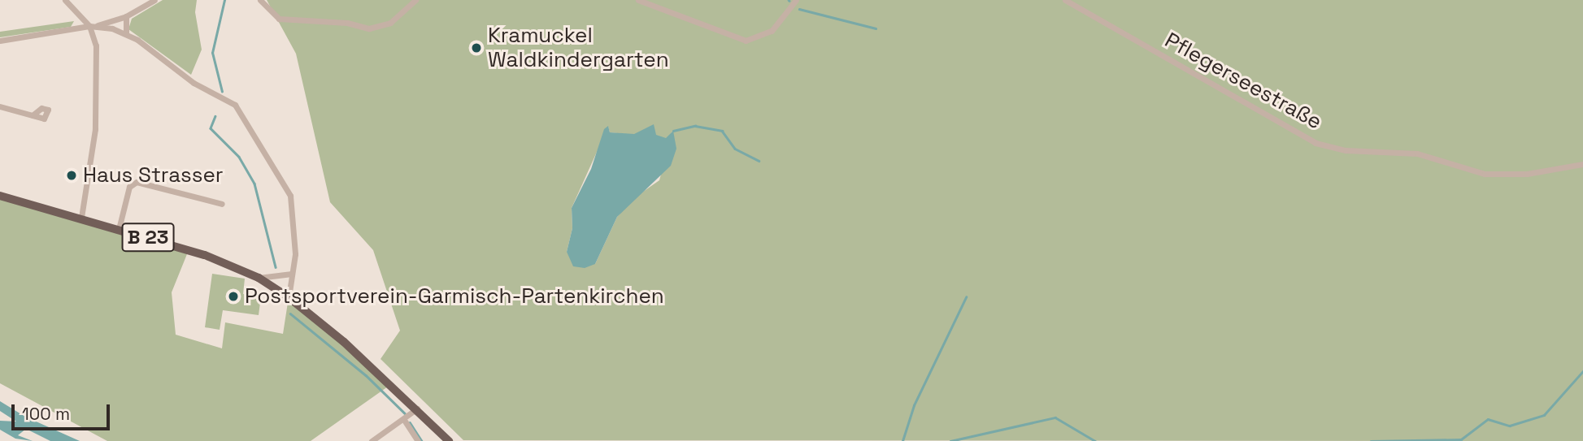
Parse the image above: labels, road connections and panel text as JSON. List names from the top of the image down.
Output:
{
  "streets": {
    "main road": ["B 23"],
    "street": ["Pflegerseestraße"]
  },
  "places": ["Kramuckel Waldkindergarten", "Haus Strasser", "Postsportverein-Garmisch-Partenkirchen"],
  "scale_bar": "100 m"
}
